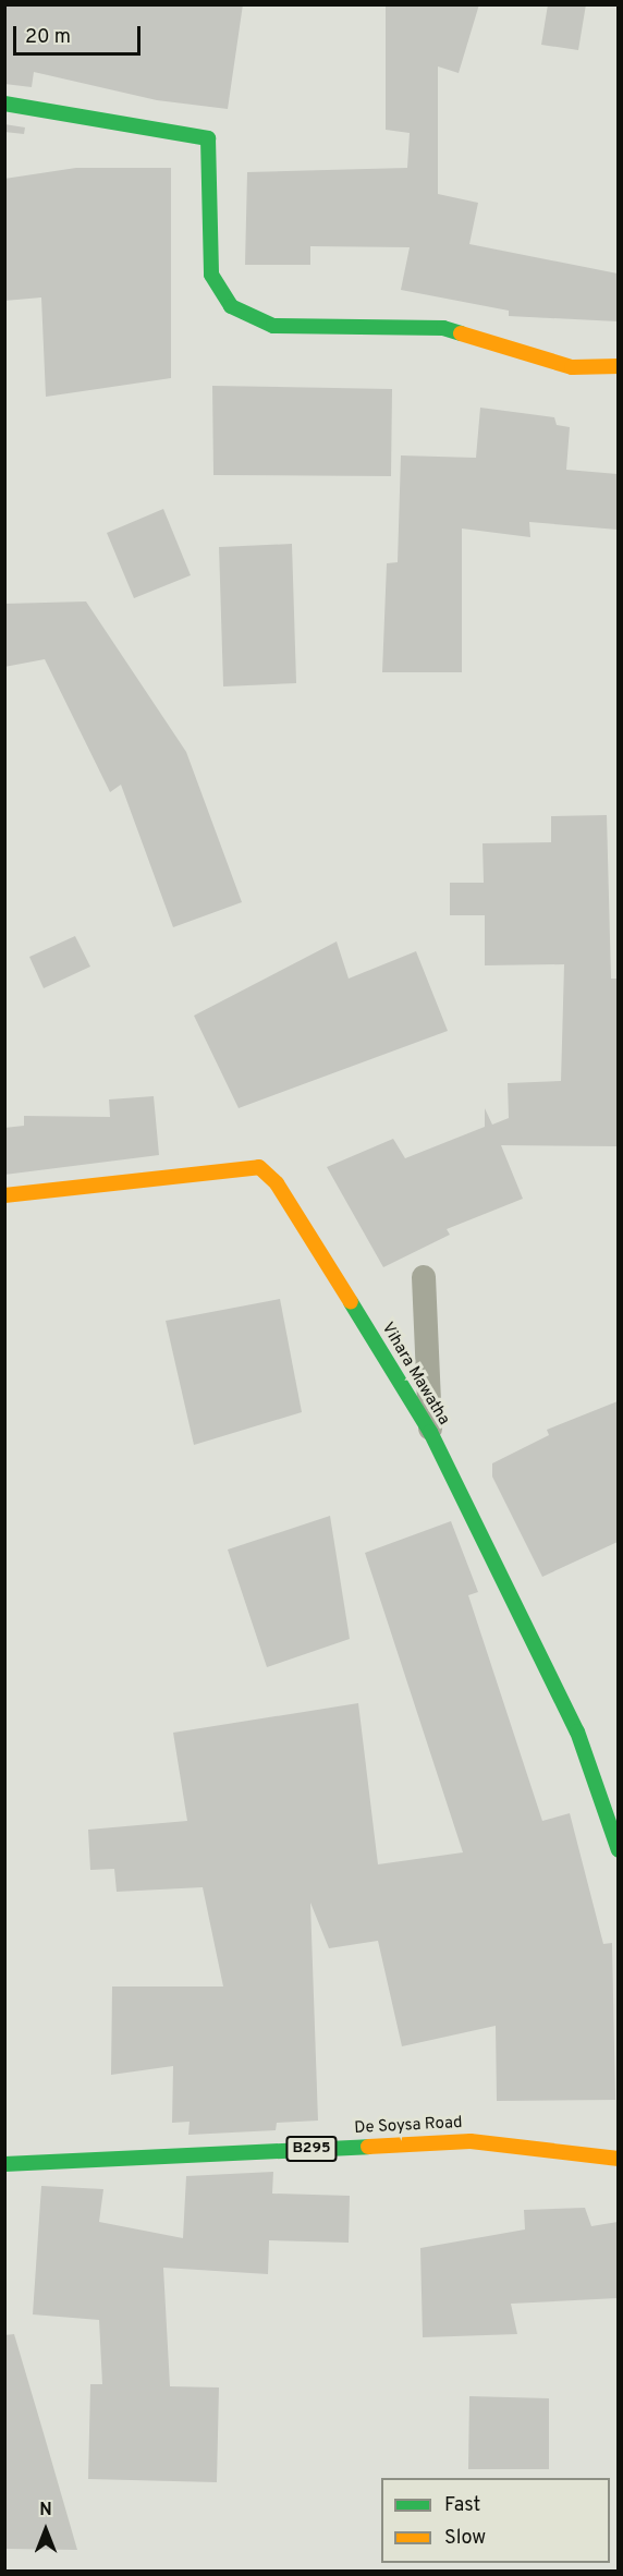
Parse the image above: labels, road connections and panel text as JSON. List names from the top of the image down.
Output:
{
  "streets": {
    "street": ["Vihara Mawatha", "De Soysa Road", "B295"]
  },
  "legend": ["Fast", "Slow"],
  "scale_bar": "20 m",
  "north": "top"
}
